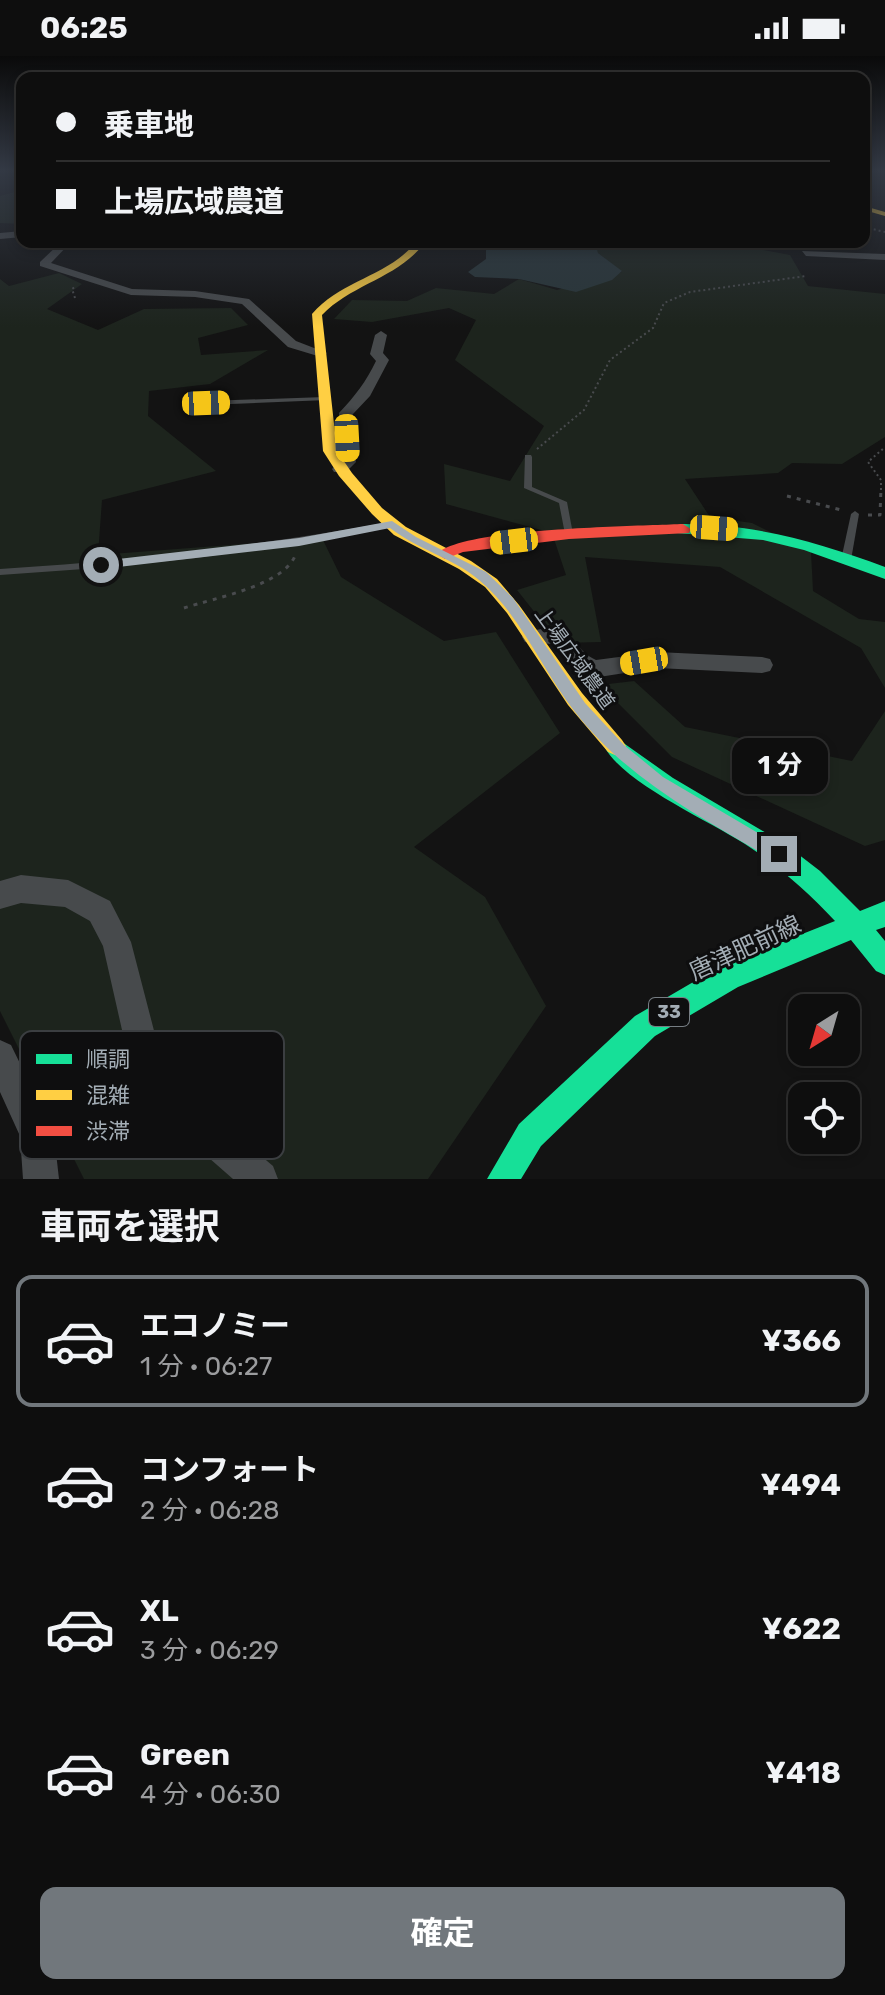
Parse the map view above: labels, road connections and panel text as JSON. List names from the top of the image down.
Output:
{
  "streets": {
    "street": ["上場広域農道", "唐津肥前線", "33"]
  },
  "crossings": [
    ["上場広域農道", "唐津肥前線"]
  ],
  "legend": ["順調", "混雑", "渋滞"],
  "north": "bottom left",
  "page": {
    "status": "06:25",
    "banner": ["乗車地", "上場広域農道"],
    "bubble": "1 分",
    "heading": "車両を選択",
    "list": [
      {
        "name": "エコノミー",
        "note": "1 分 · 06:27",
        "value": "¥366"
      },
      {
        "name": "コンフォート",
        "note": "2 分 · 06:28",
        "value": "¥494"
      },
      {
        "name": "XL",
        "note": "3 分 · 06:29",
        "value": "¥622"
      },
      {
        "name": "Green",
        "note": "4 分 · 06:30",
        "value": "¥418"
      }
    ],
    "buttons": "確定"
  }
}
